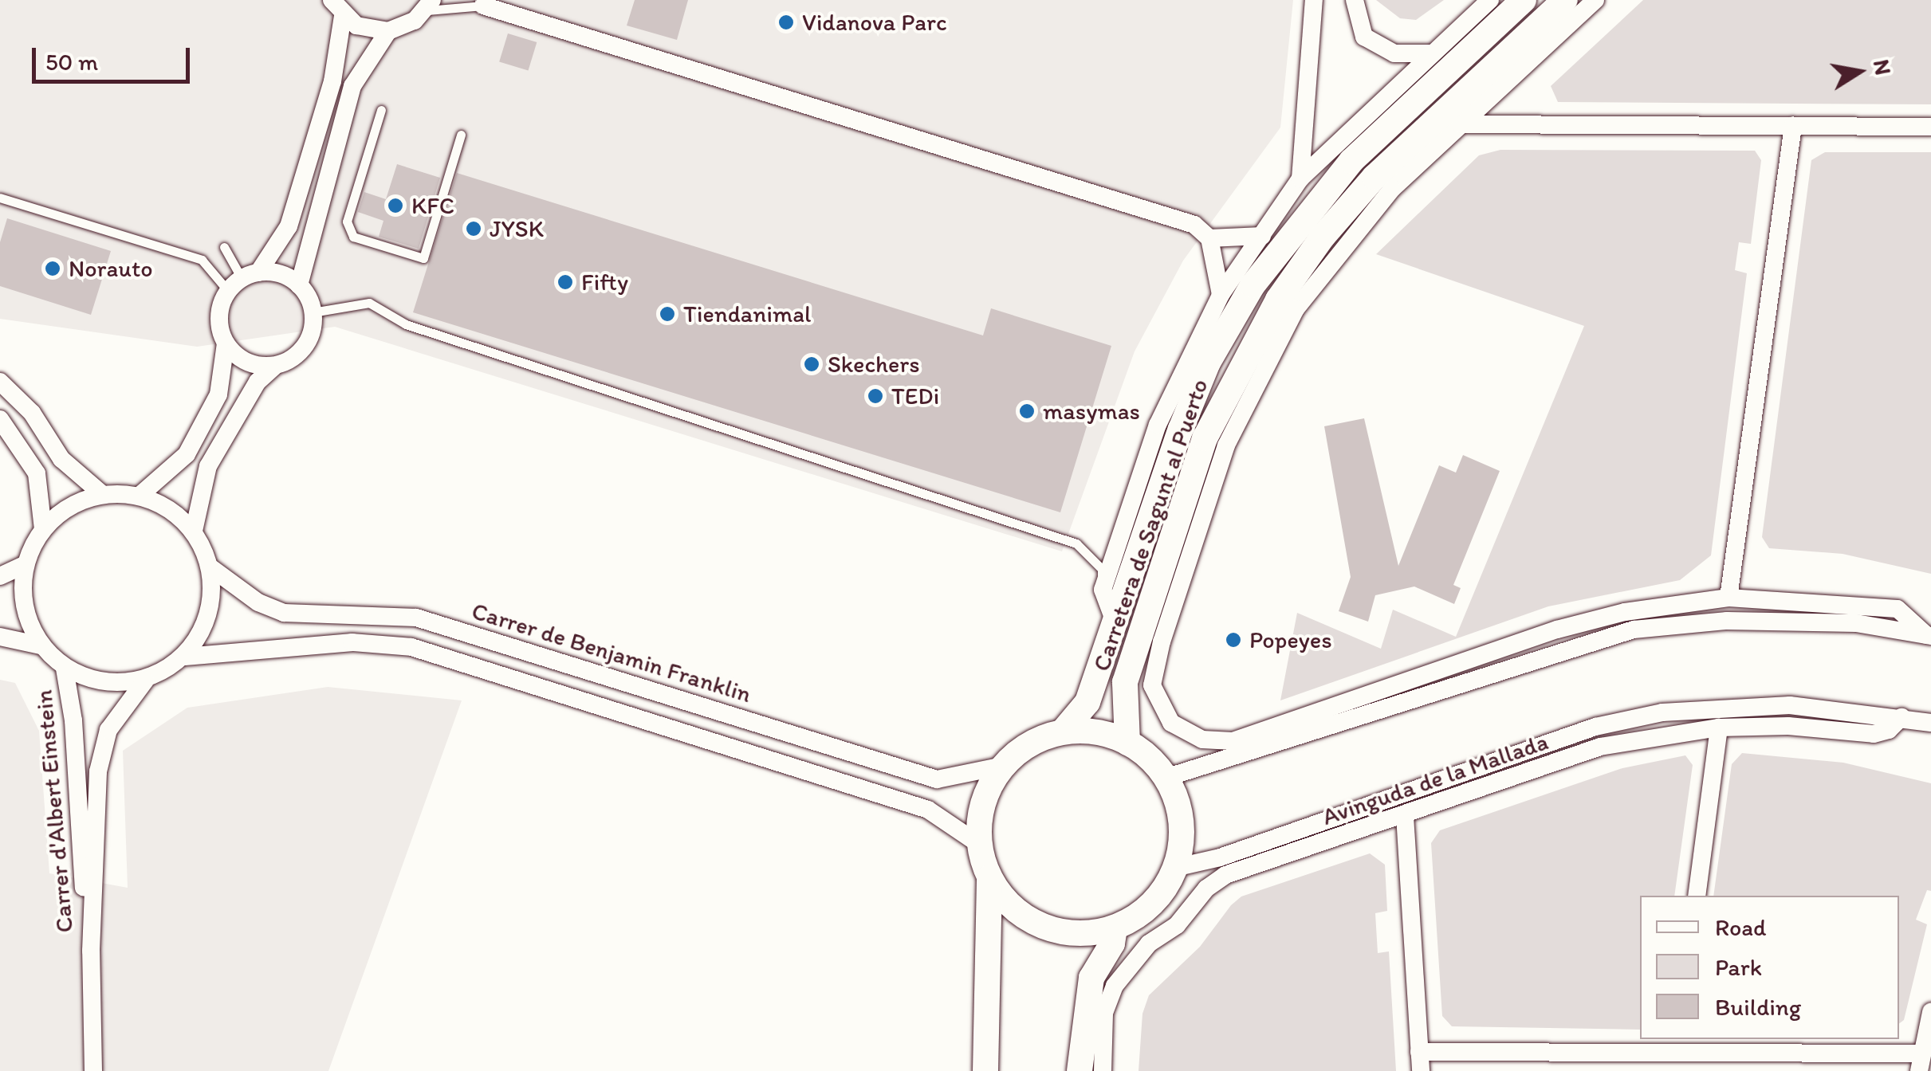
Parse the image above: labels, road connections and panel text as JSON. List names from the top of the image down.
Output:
{
  "streets": {
    "street": [
      "Carretera de Sagunt al Puerto",
      "Carrer de Benjamin Franklin",
      "Avinguda de la Mallada",
      "Carrer d'Albert Einstein"
    ]
  },
  "crossings": [
    ["Carretera de Sagunt al Puerto", "Carrer de Benjamin Franklin"],
    ["Carretera de Sagunt al Puerto", "Avinguda de la Mallada"],
    ["Carrer de Benjamin Franklin", "Avinguda de la Mallada"],
    ["Carrer de Benjamin Franklin", "Carrer d'Albert Einstein"]
  ],
  "places": [
    "Vidanova Parc",
    "KFC",
    "JYSK",
    "Norauto",
    "Fifty",
    "Tiendanimal",
    "Skechers",
    "TEDi",
    "masymas",
    "Popeyes"
  ],
  "legend": ["Road", "Park", "Building"],
  "scale_bar": "50 m",
  "north": "right"
}
